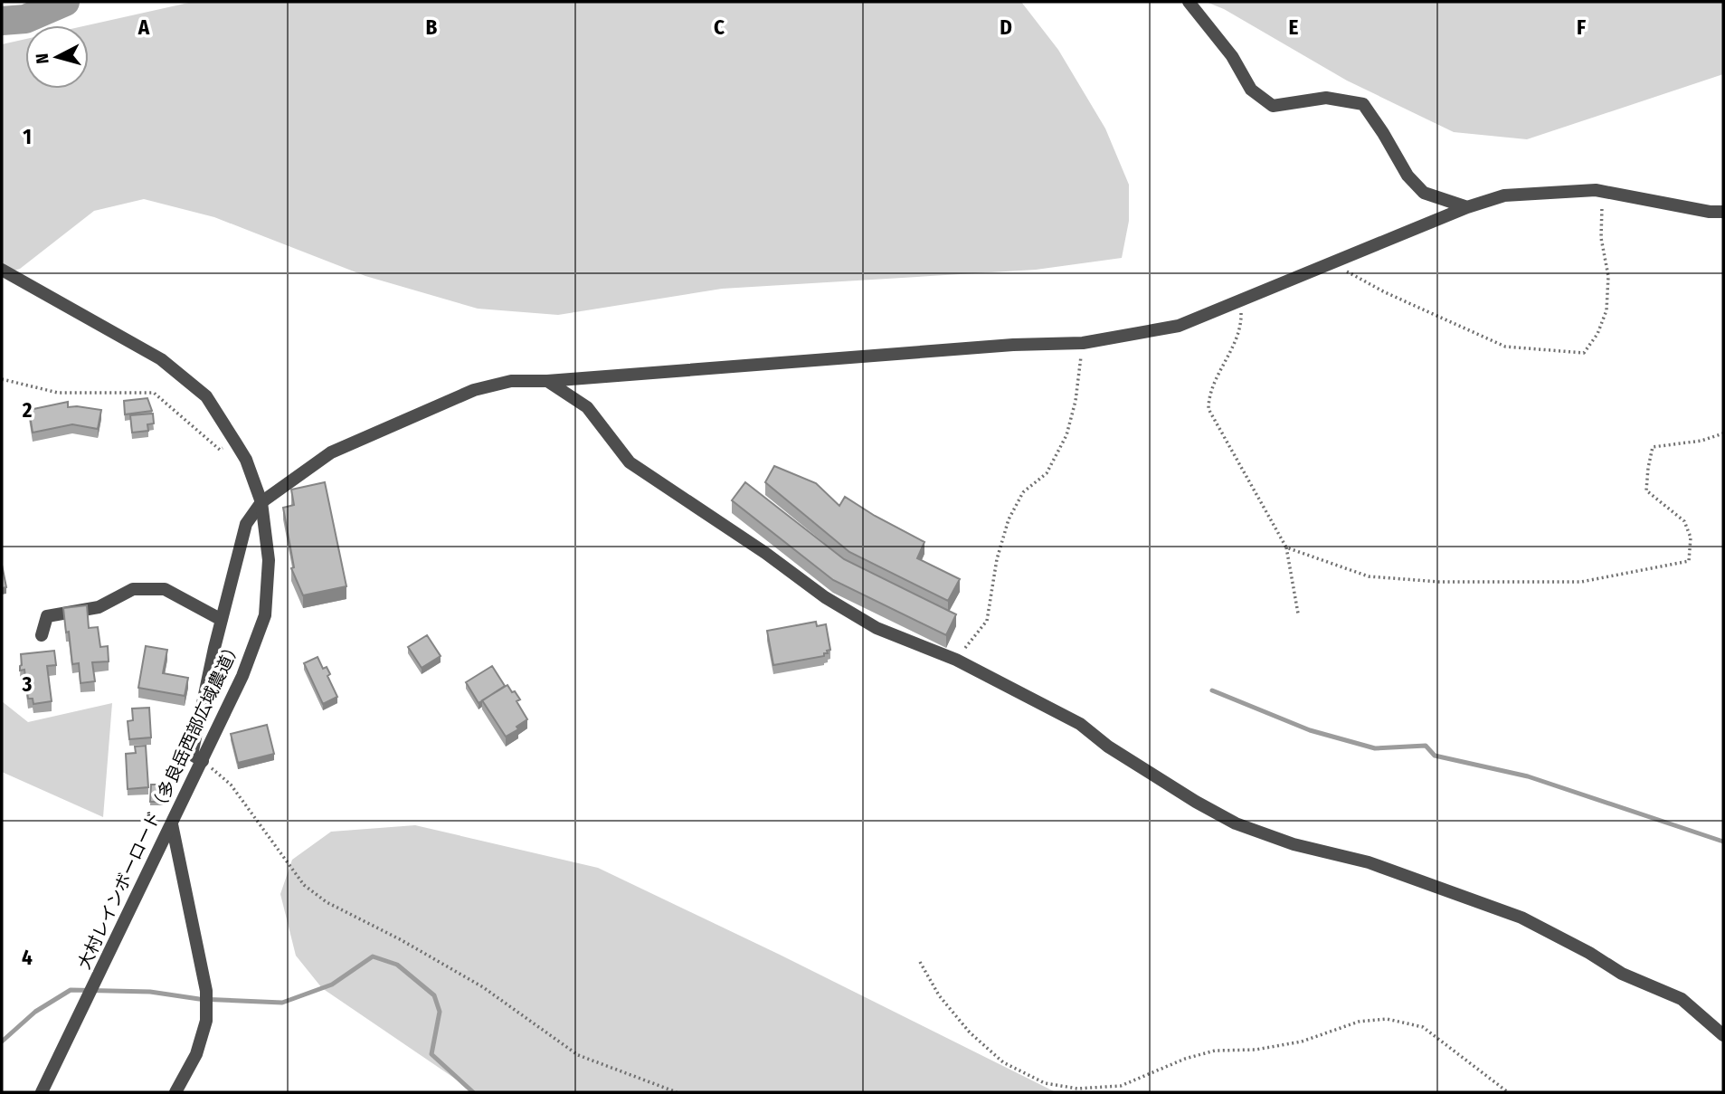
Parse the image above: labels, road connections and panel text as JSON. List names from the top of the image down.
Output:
{
  "streets": {
    "street": ["大村レインボーロード（多良岳西部広域農道）"]
  },
  "north": "left",
  "grid": {
    "columns": [
      "A",
      "B",
      "C",
      "D",
      "E",
      "F"
    ],
    "rows": [
      "1",
      "2",
      "3",
      "4"
    ]
  }
}
